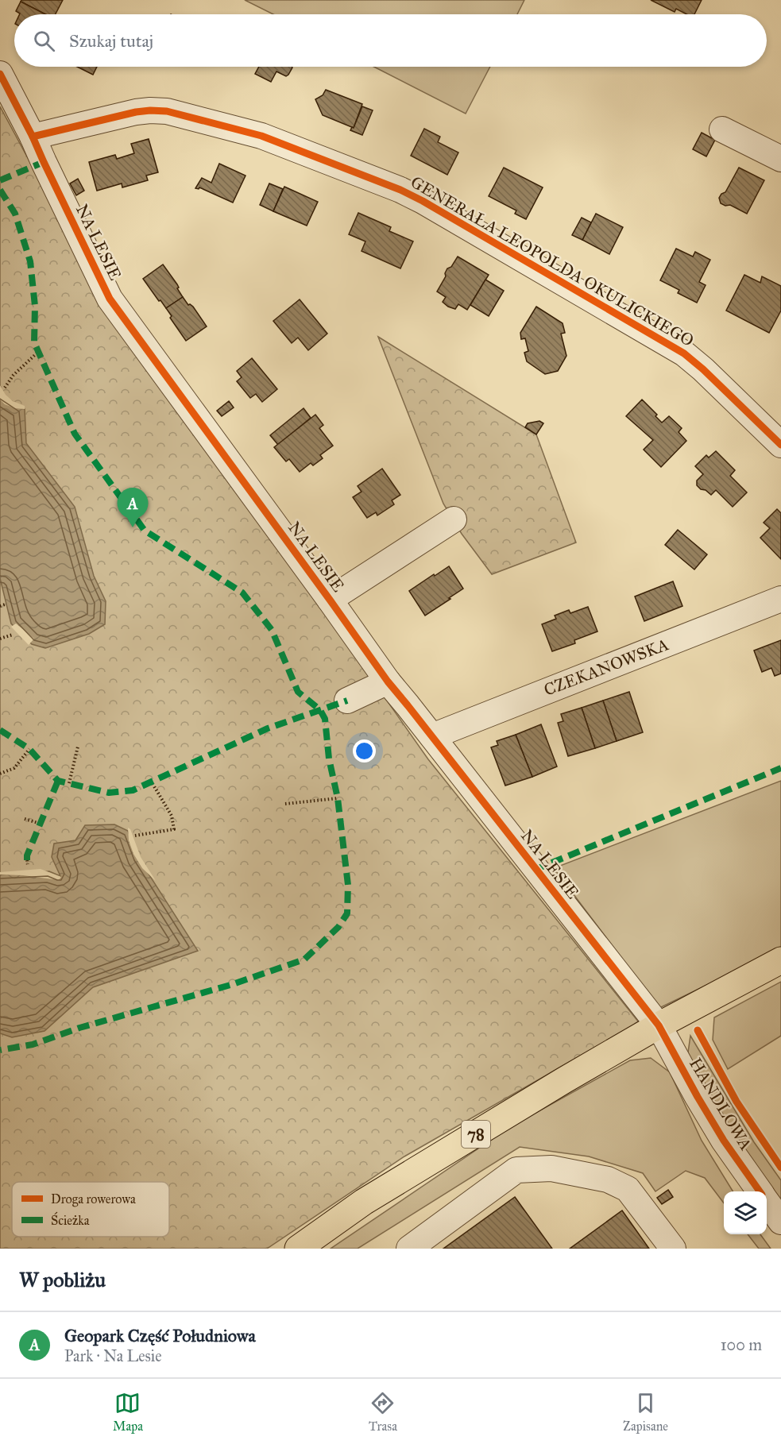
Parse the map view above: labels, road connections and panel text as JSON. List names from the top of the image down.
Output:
{
  "streets": {
    "main road": ["78"],
    "street": [
      "NA LESIE",
      "GENERAŁA LEOPOLDA OKULICKIEGO",
      "CZEKANOWSKA",
      "HANDLOWA"
    ]
  },
  "crossings": [
    ["NA LESIE", "GENERAŁA LEOPOLDA OKULICKIEGO"],
    ["NA LESIE", "CZEKANOWSKA"],
    ["NA LESIE", "HANDLOWA"],
    ["NA LESIE", "78"],
    ["HANDLOWA", "78"]
  ],
  "legend": ["Droga rowerowa", "Ścieżka"],
  "page": {
    "search": "Szukaj tutaj",
    "pins": "A",
    "heading": "W pobliżu",
    "list": [
      {
        "mark": "A",
        "name": "Geopark Część Południowa",
        "note": "Park · Na Lesie",
        "value": "100 m"
      }
    ],
    "nav": ["Mapa", "Trasa", "Zapisane"]
  }
}
